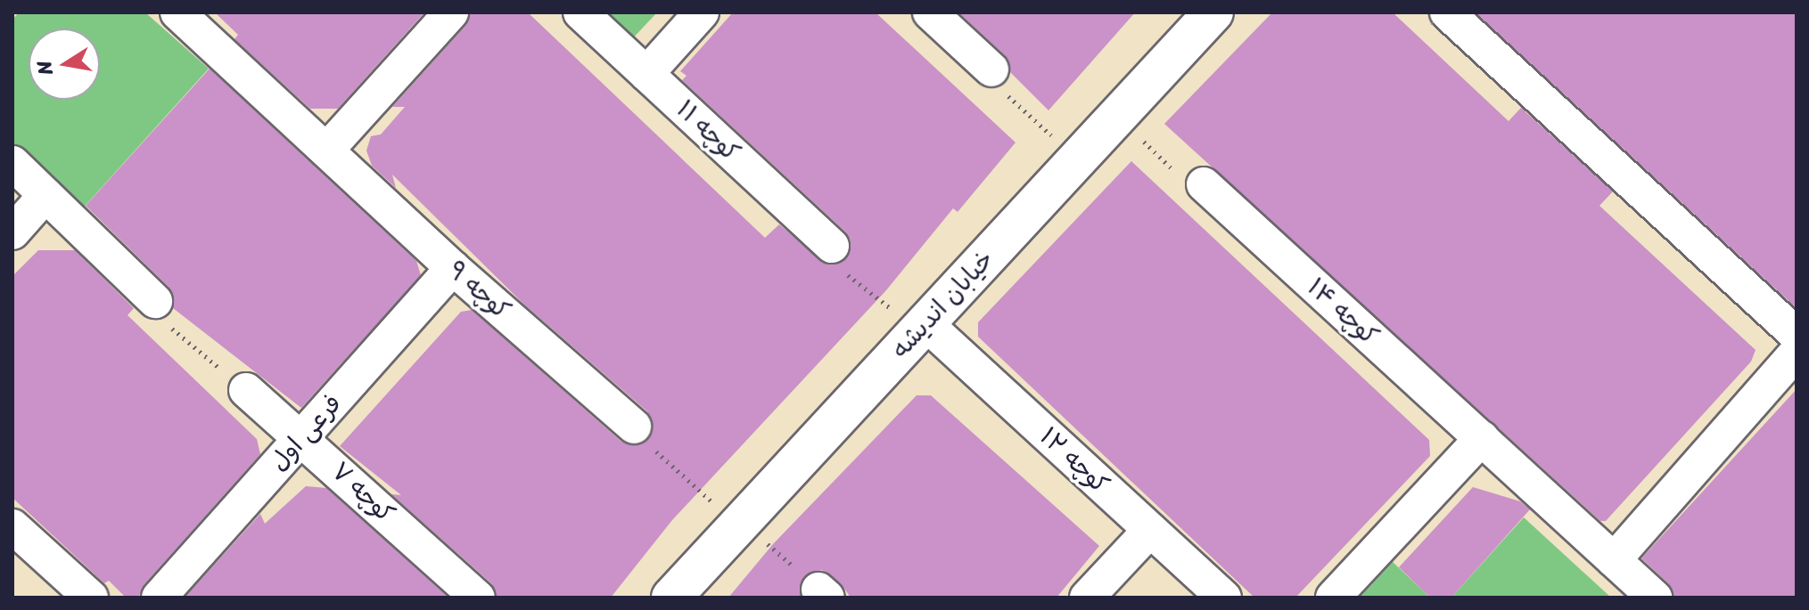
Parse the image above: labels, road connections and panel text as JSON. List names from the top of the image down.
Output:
{
  "streets": {
    "street": [
      "کوچه ۱۱",
      "کوچه ۹",
      "خیابان اندیشه",
      "کوچه ۱۴",
      "فرعی اول",
      "کوچه ۱۲",
      "کوچه ۷"
    ]
  },
  "crossings": [
    ["کوچه ۹", "فرعی اول"],
    ["خیابان اندیشه", "کوچه ۱۲"],
    ["فرعی اول", "کوچه ۷"]
  ],
  "north": "left"
}
